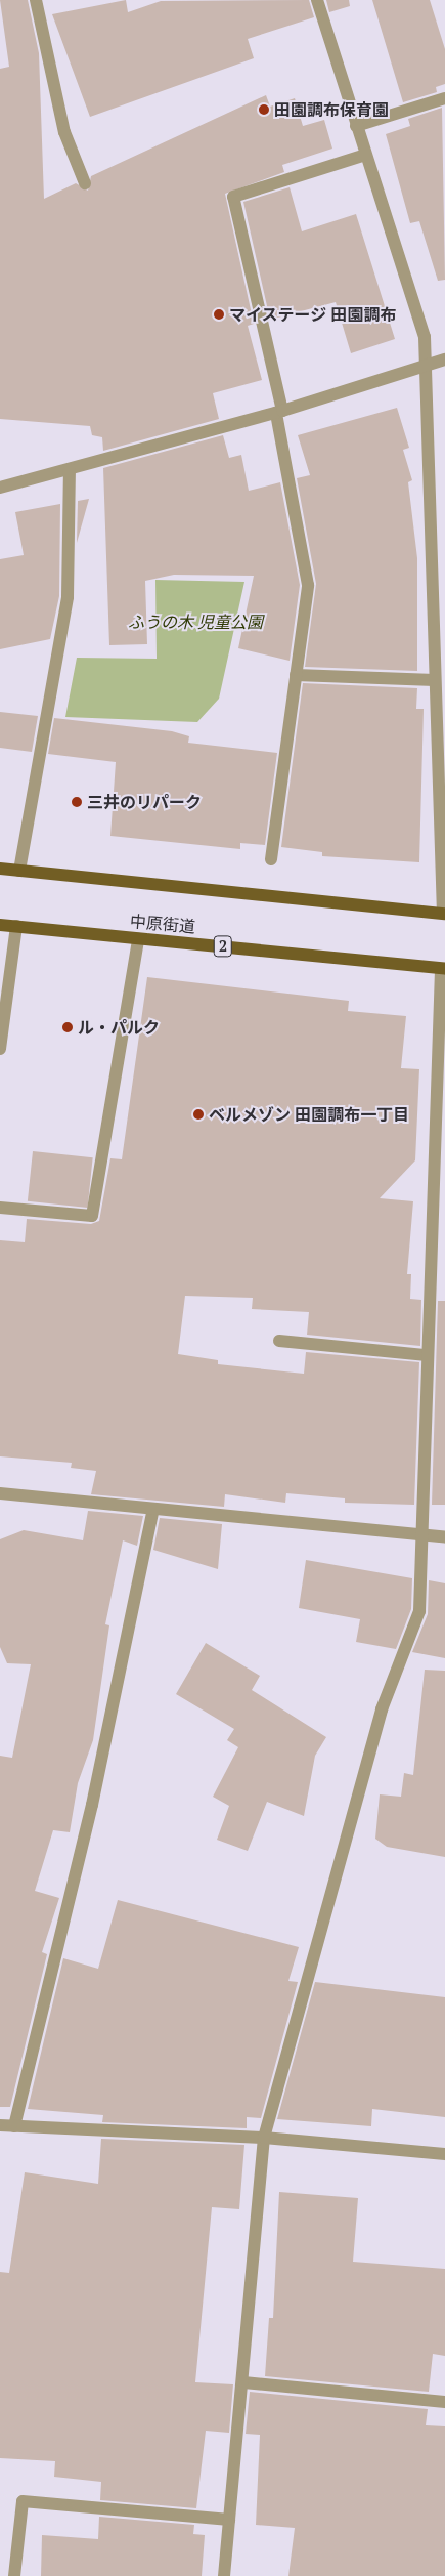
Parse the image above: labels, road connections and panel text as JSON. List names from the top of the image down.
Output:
{
  "streets": {
    "main road": ["中原街道", "2"]
  },
  "parks": ["ふうの木 児童公園"],
  "places": [
    "田園調布保育園",
    "マイステージ 田園調布",
    "三井のリパーク",
    "ル・パルク",
    "ベルメゾン 田園調布一丁目"
  ]
}
